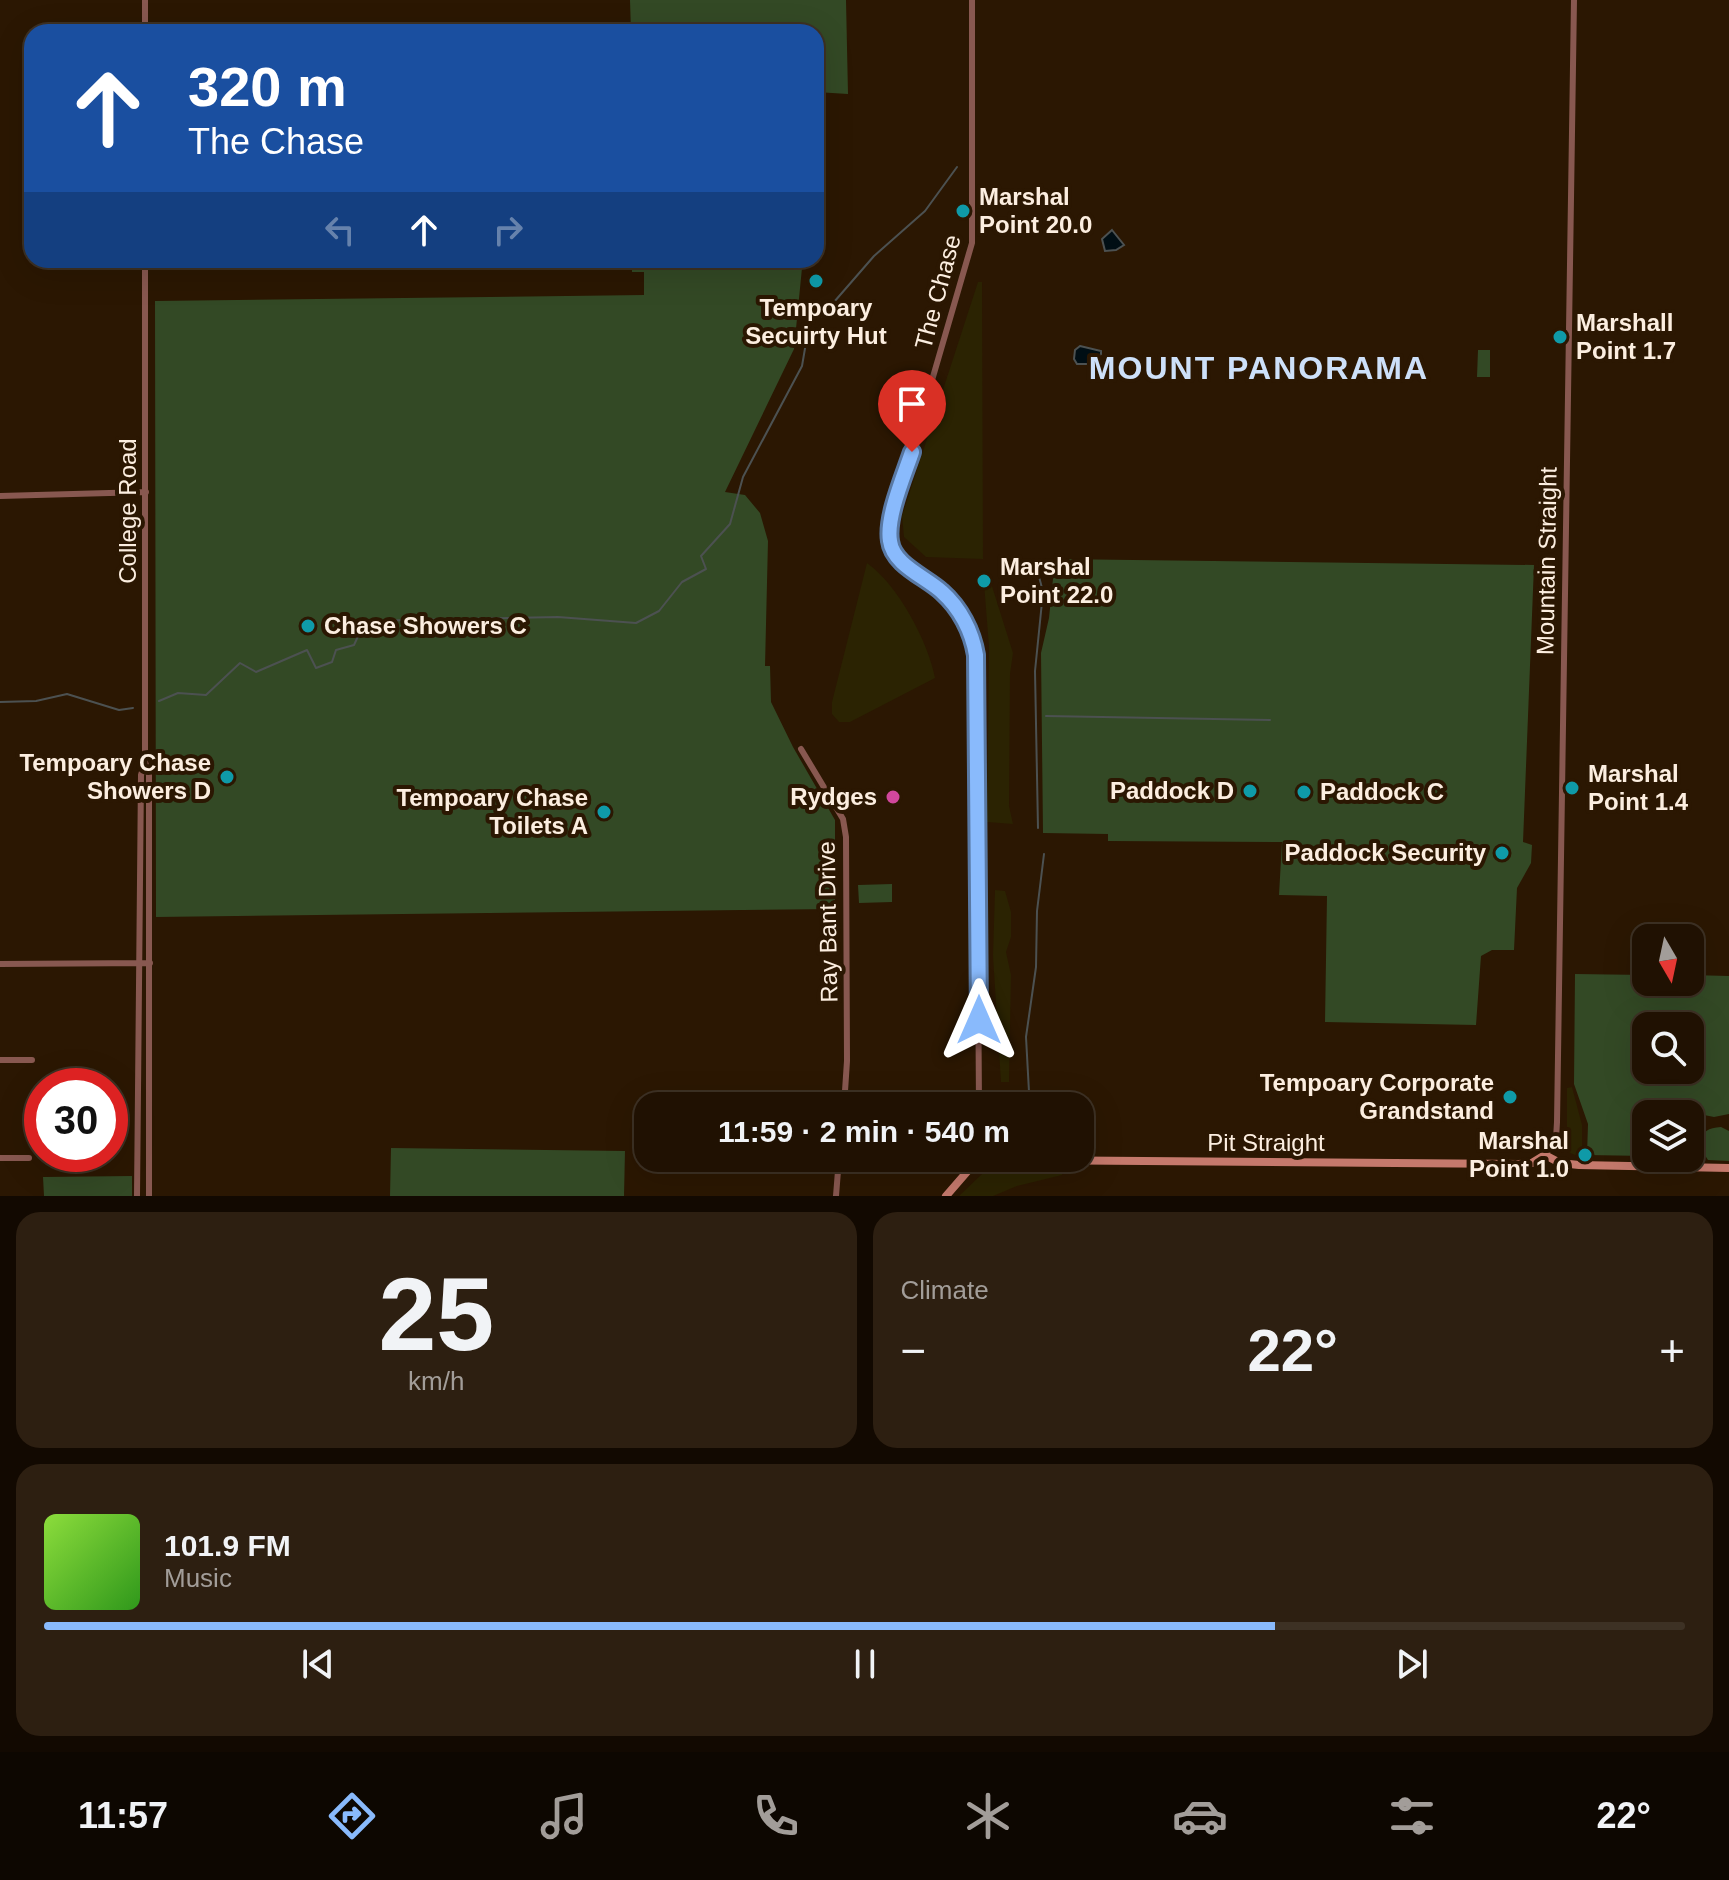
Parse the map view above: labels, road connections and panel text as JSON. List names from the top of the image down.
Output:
{
  "streets": {
    "street": [
      "The Chase",
      "College Road",
      "Mountain Straight",
      "Ray Bant Drive",
      "Pit Straight"
    ]
  },
  "crossings": [
    ["Mountain Straight", "Pit Straight"]
  ],
  "districts": ["MOUNT PANORAMA"],
  "places": [
    "Marshal Point 20.0",
    "Tempoary Secuirty Hut",
    "Marshall Point 1.7",
    "Marshal Point 22.0",
    "Chase Showers C",
    "Tempoary Chase Showers D",
    "Marshal Point 1.4",
    "Paddock D",
    "Paddock C",
    "Rydges",
    "Tempoary Chase Toilets A",
    "Paddock Security",
    "Tempoary Corporate Grandstand",
    "Marshal Point 1.0"
  ],
  "north": "bottom",
  "page": {
    "turn": ["320 m", "The Chase"],
    "limit": "30",
    "trip": "11:59 · 2 min · 540 m",
    "tile": [
      ["25", "km/h"],
      "Climate"
    ],
    "heat": ["−", "22°", "+"],
    "song": ["101.9 FM", "Music"],
    "tabs": ["11:57", "22°"]
  }
}
